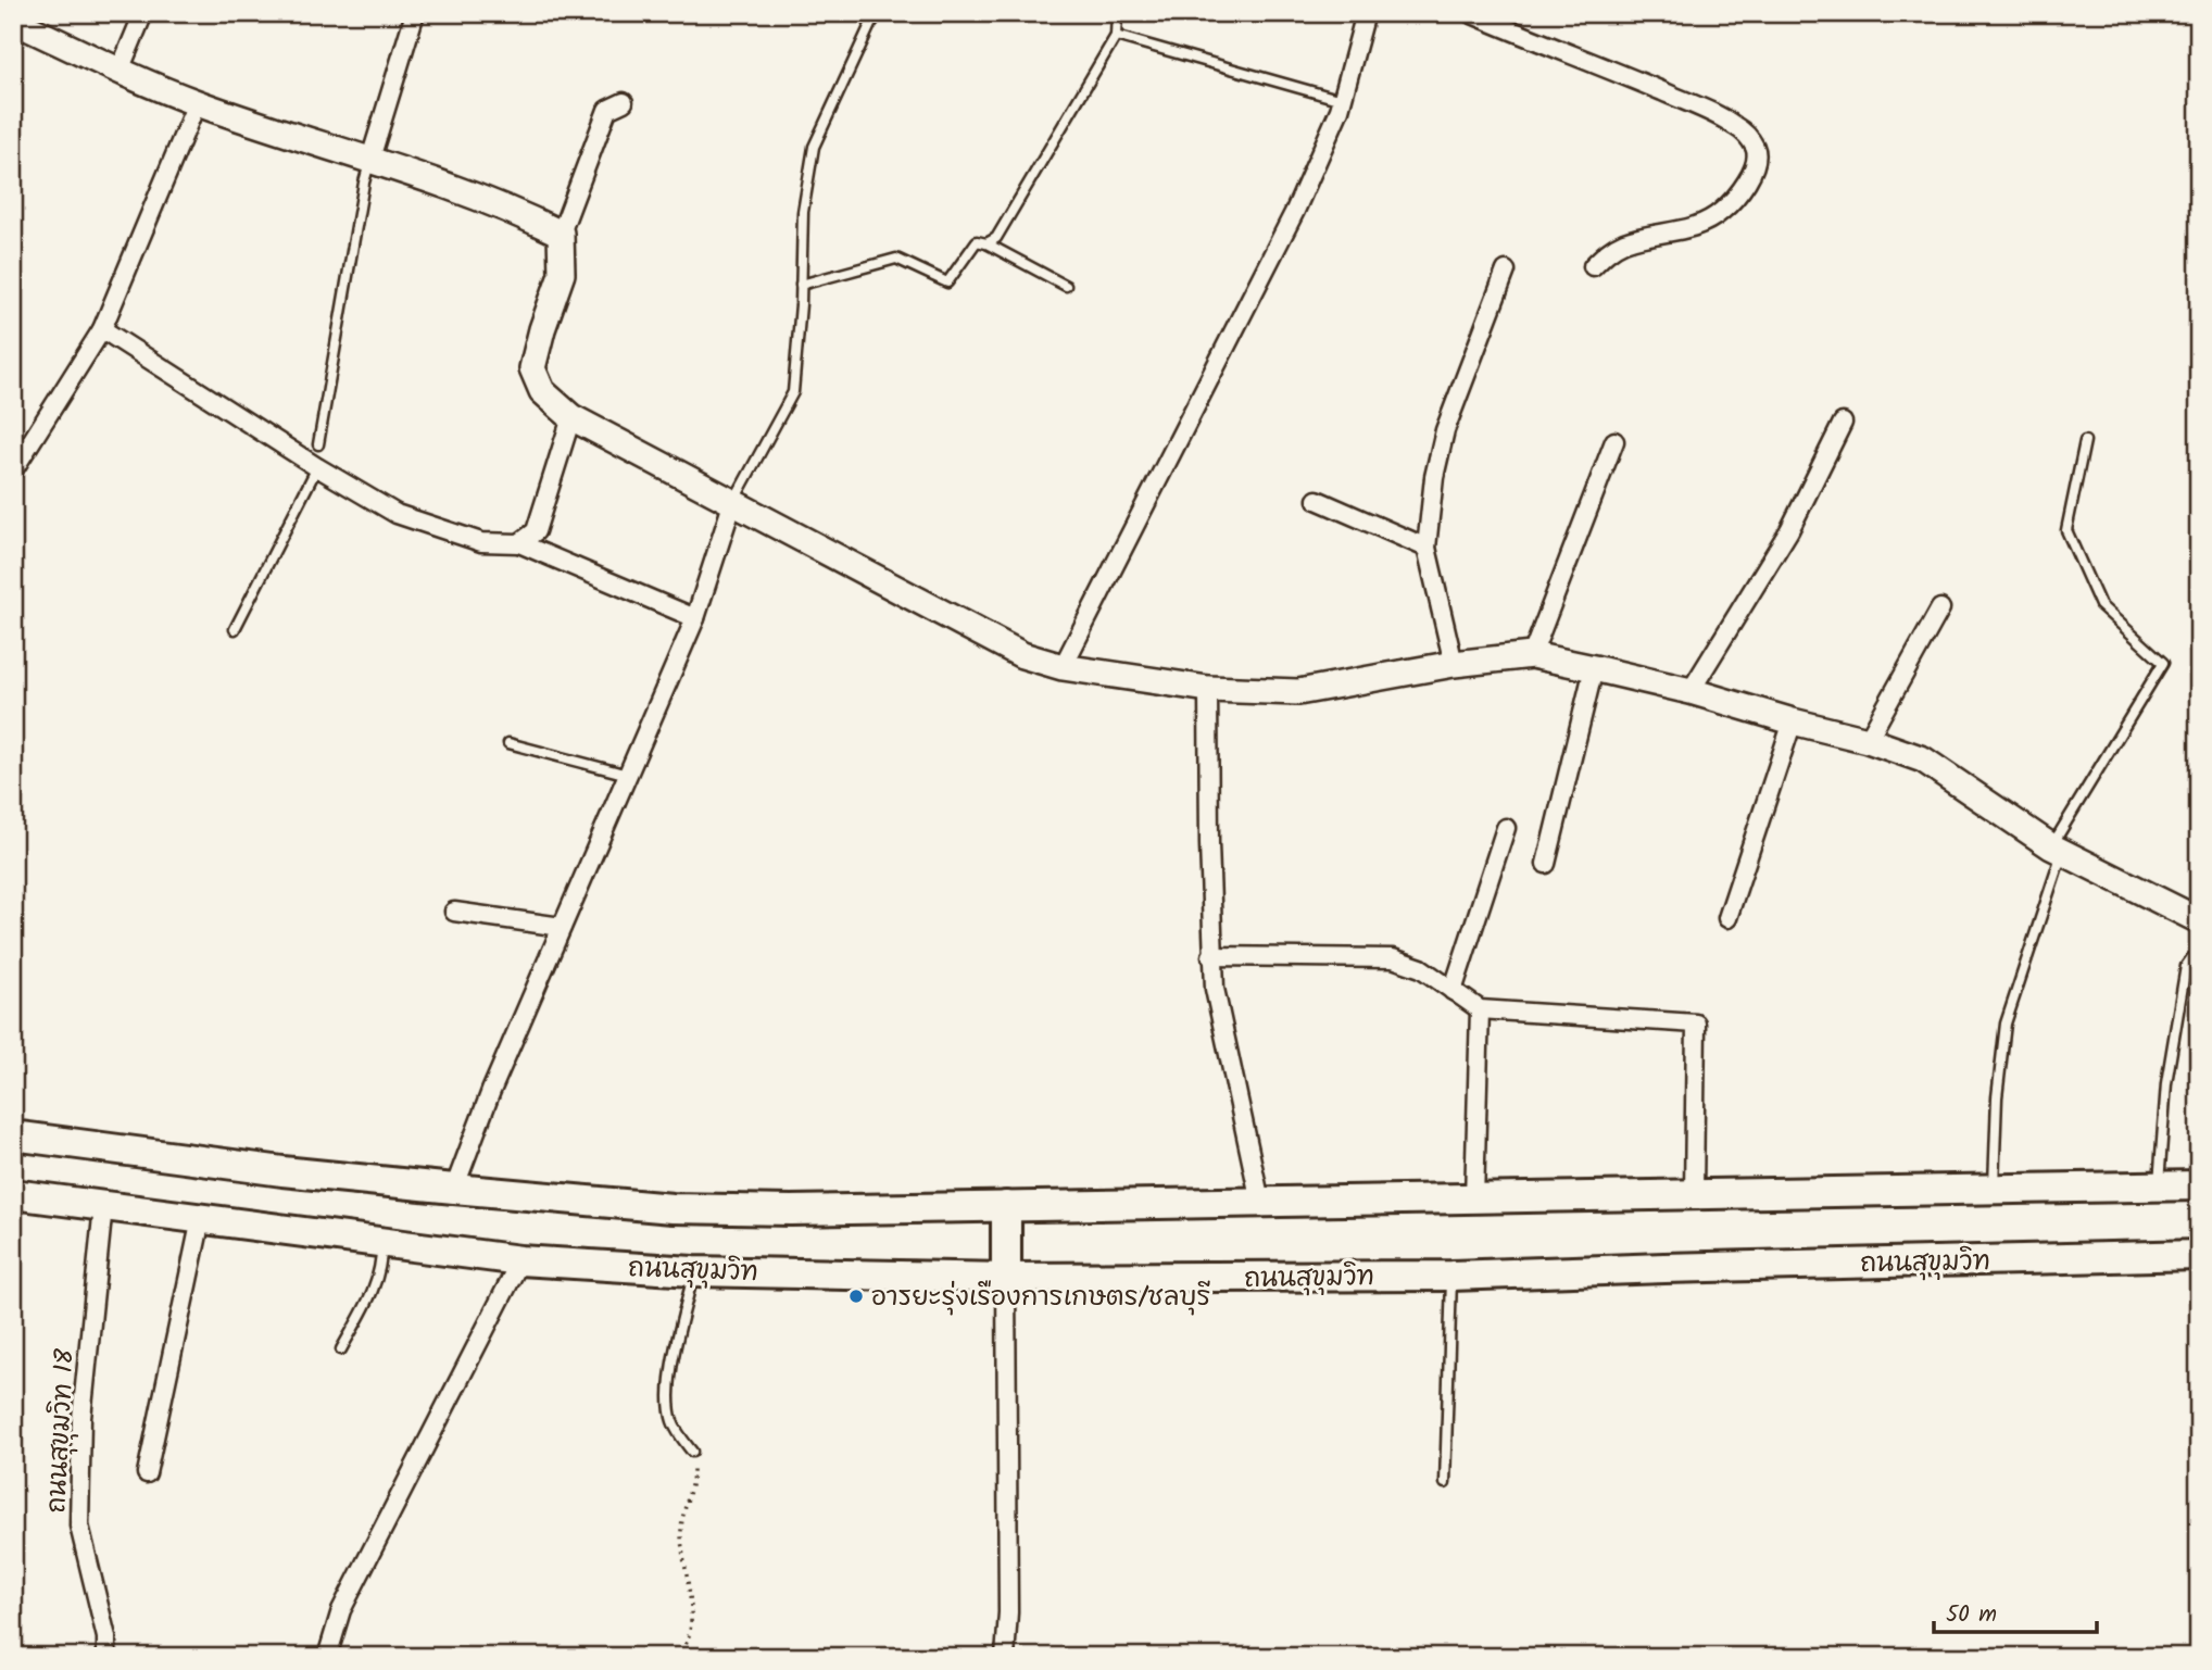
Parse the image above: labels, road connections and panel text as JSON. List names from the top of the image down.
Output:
{
  "streets": {
    "main road": ["ถนนสุขุมวิท"],
    "street": ["ถนนสุขุมวิท 18"]
  },
  "crossings": [
    ["ถนนสุขุมวิท", "ถนนสุขุมวิท 18"]
  ],
  "places": ["อารยะรุ่งเรืองการเกษตร/ชลบุรี"],
  "scale_bar": "50 m"
}
